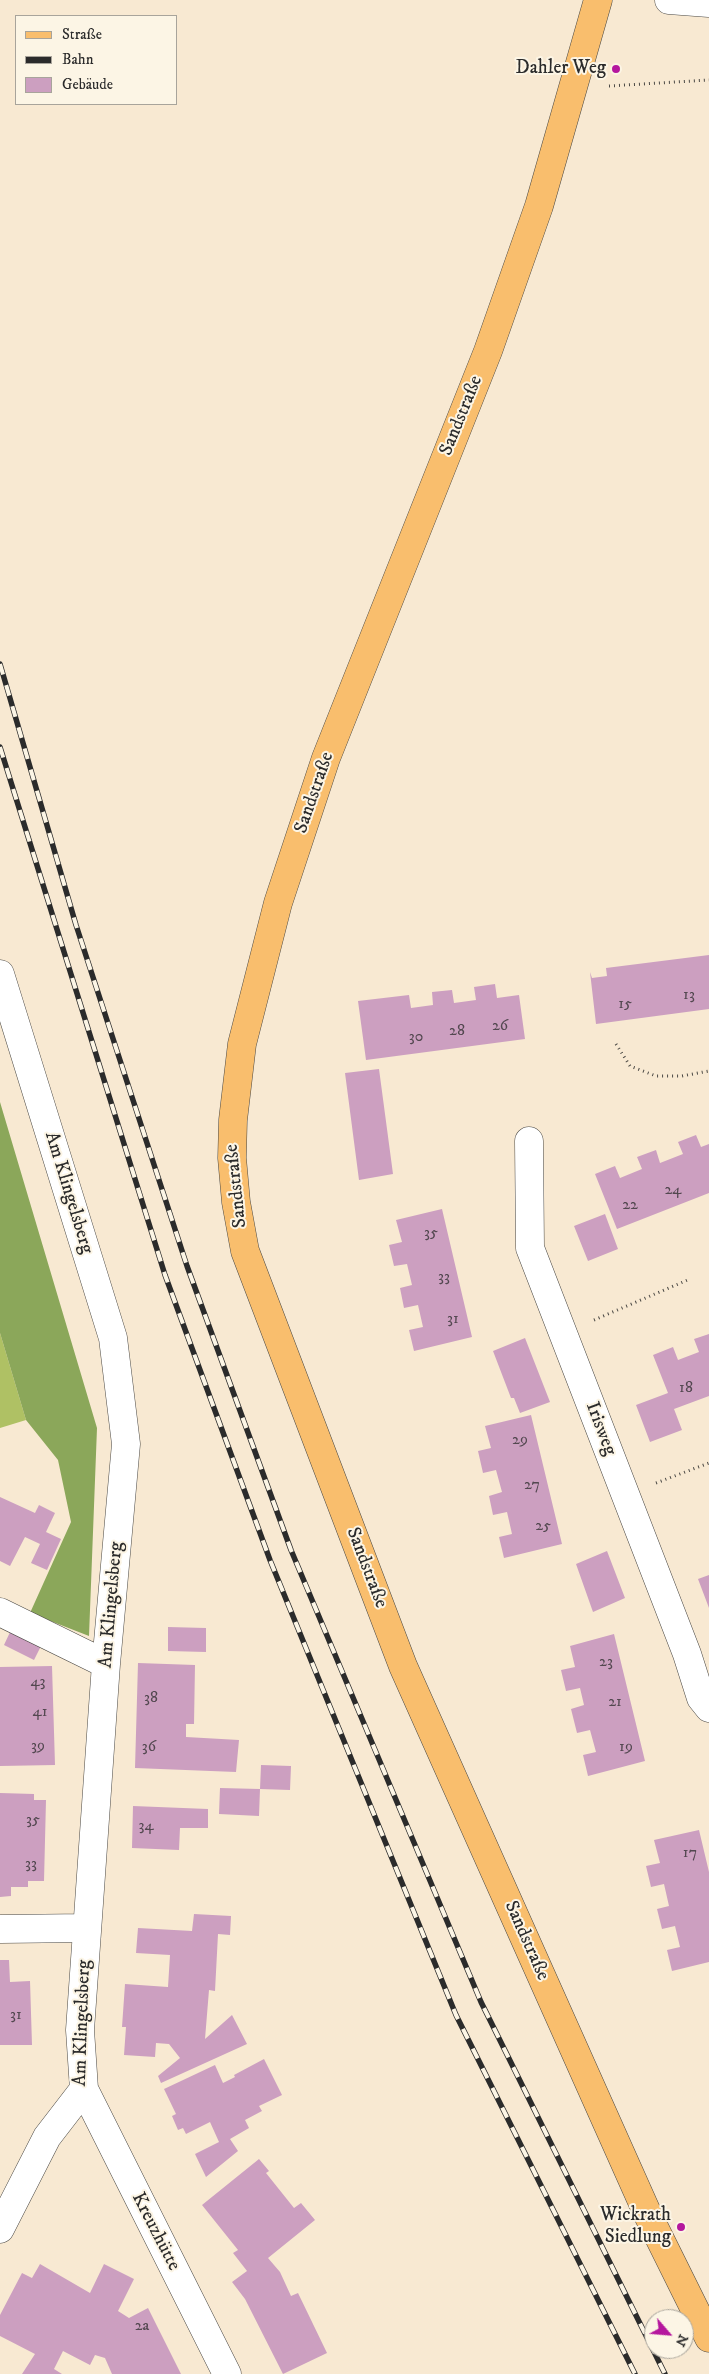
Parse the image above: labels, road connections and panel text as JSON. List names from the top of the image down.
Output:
{
  "streets": {
    "main road": ["Sandstraße"],
    "street": ["Am Klingelsberg", "Irisweg", "Kreuzhütte"]
  },
  "crossings": [
    ["Am Klingelsberg", "Kreuzhütte"]
  ],
  "places": ["Dahler Weg", "Wickrath Siedlung"],
  "house_numbers": [
    "13",
    "15",
    "26",
    "28",
    "30",
    "24",
    "22",
    "35",
    "33",
    "31",
    "18",
    "29",
    "27",
    "25",
    "23",
    "43",
    "38",
    "21",
    "41",
    "39",
    "36",
    "19",
    "35",
    "34",
    "17",
    "33",
    "31",
    "2a"
  ],
  "legend": ["Straße", "Bahn", "Gebäude"],
  "north": "bottom right"
}
